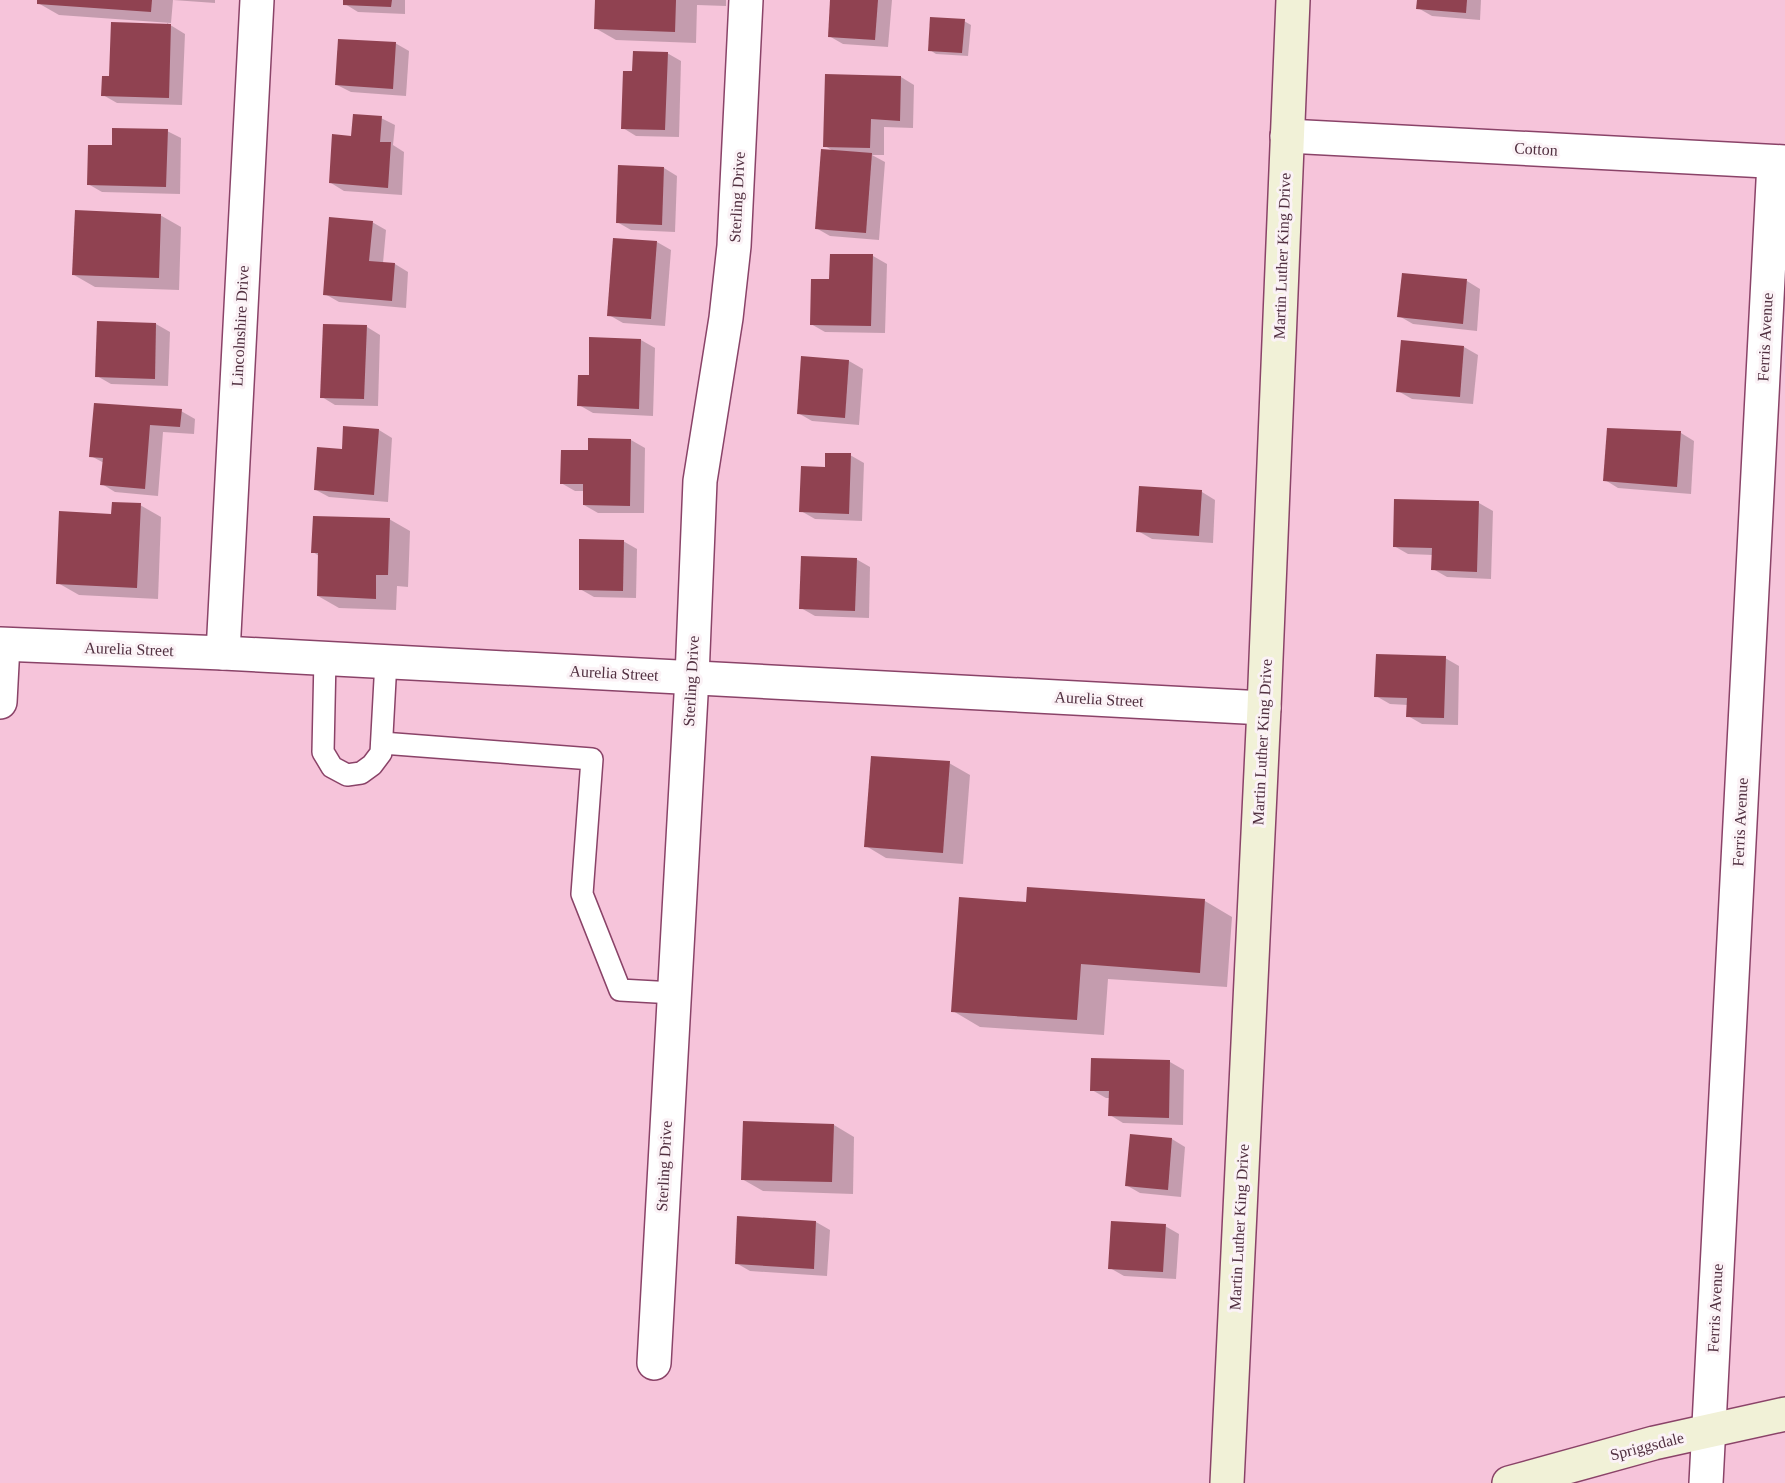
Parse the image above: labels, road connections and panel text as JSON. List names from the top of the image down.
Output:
{
  "streets": {
    "main road": ["Martin Luther King Drive", "Spriggsdale"],
    "street": [
      "Cotton",
      "Sterling Drive",
      "Lincolnshire Drive",
      "Ferris Avenue",
      "Aurelia Street"
    ]
  },
  "crossings": [
    ["Cotton", "Martin Luther King Drive"],
    ["Cotton", "Ferris Avenue"],
    ["Sterling Drive", "Aurelia Street"],
    ["Martin Luther King Drive", "Aurelia Street"],
    ["Lincolnshire Drive", "Aurelia Street"],
    ["Ferris Avenue", "Spriggsdale"]
  ]
}
